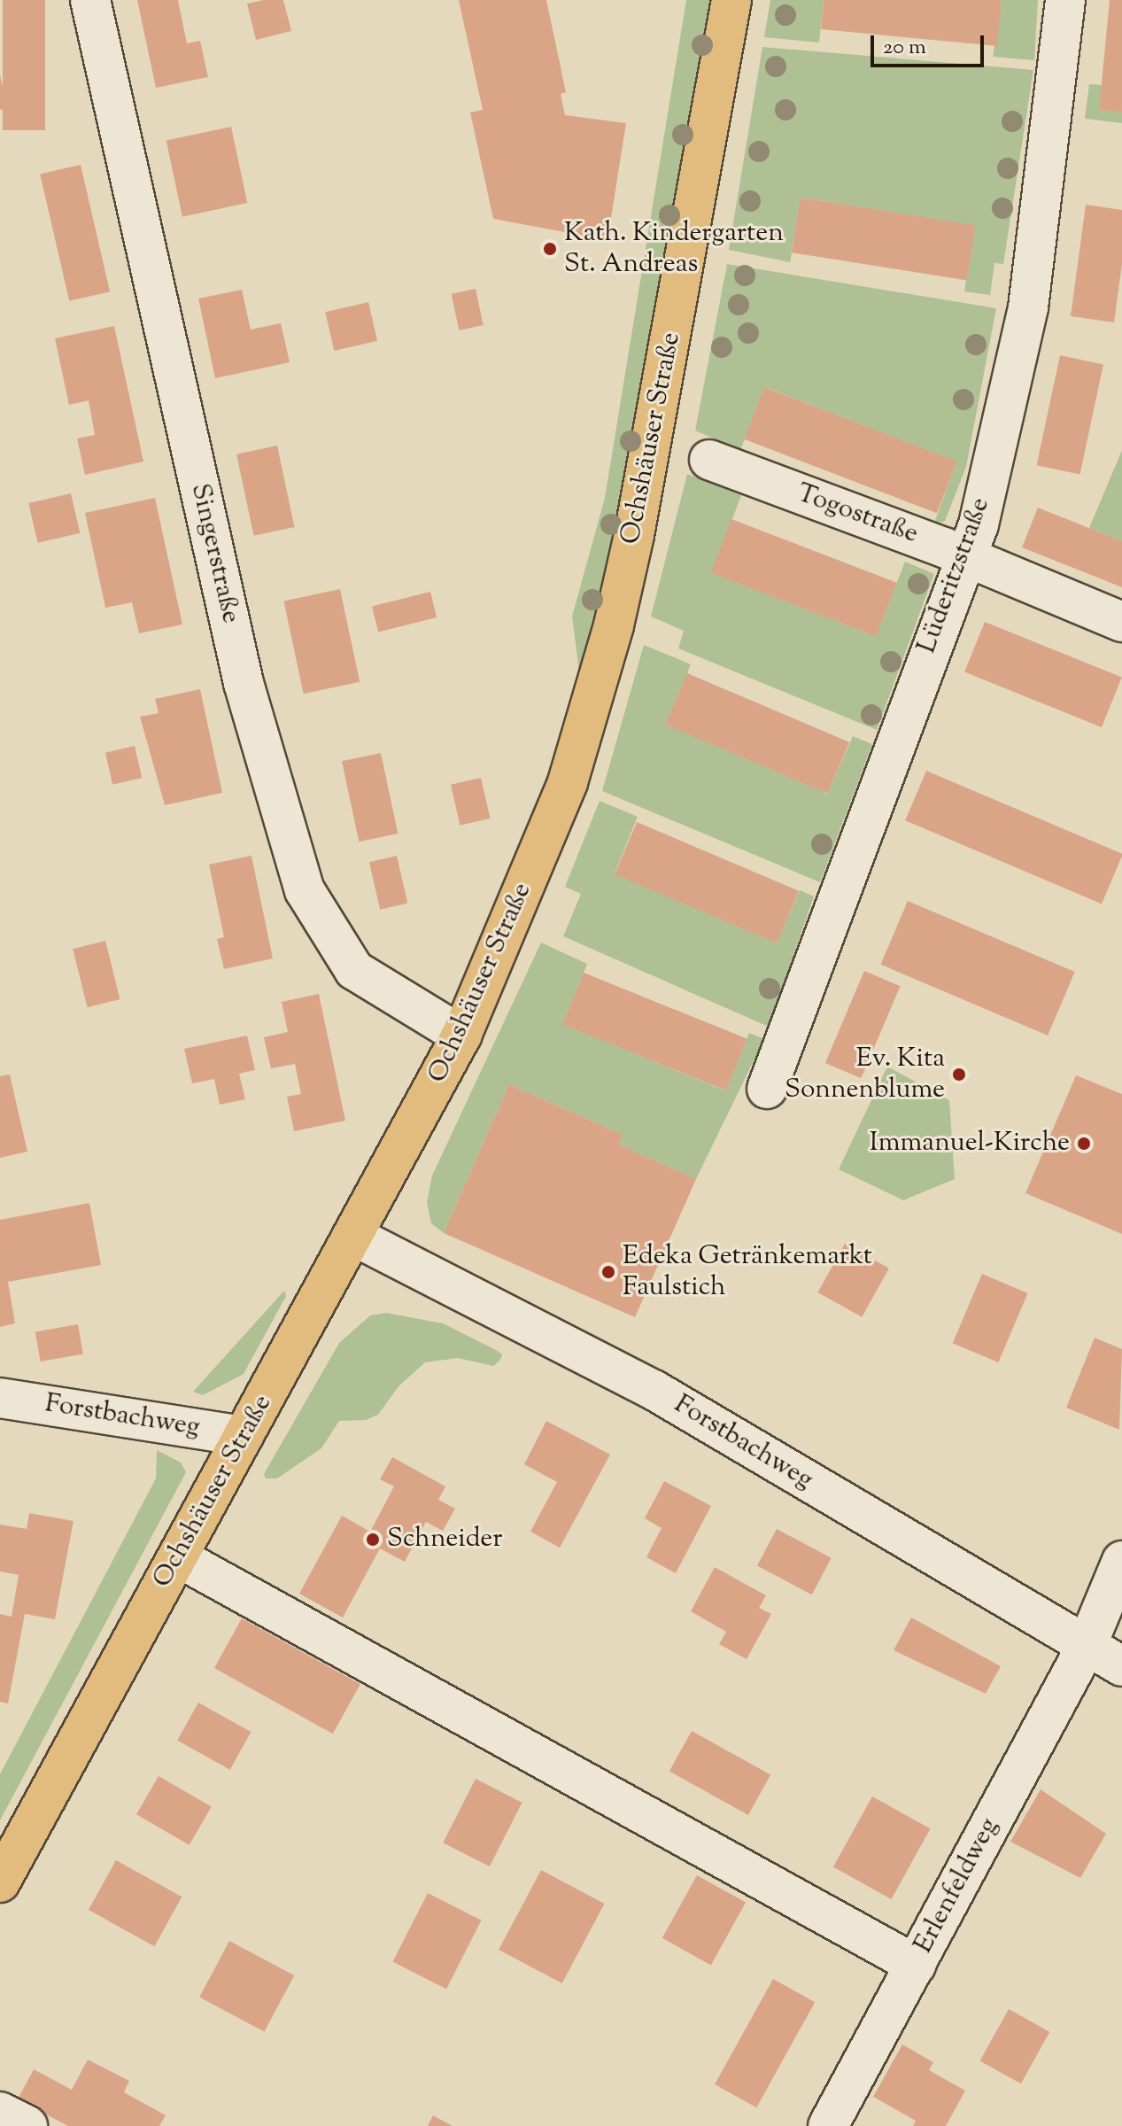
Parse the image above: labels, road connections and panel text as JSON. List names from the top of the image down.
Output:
{
  "streets": {
    "main road": ["Ochshäuser Straße"],
    "street": [
      "Togostraße",
      "Singerstraße",
      "Lüderitzstraße",
      "Forstbachweg",
      "Erlenfeldweg"
    ]
  },
  "crossings": [
    ["Ochshäuser Straße", "Singerstraße"],
    ["Ochshäuser Straße", "Forstbachweg"],
    ["Togostraße", "Lüderitzstraße"],
    ["Forstbachweg", "Erlenfeldweg"]
  ],
  "places": [
    "Kath. Kindergarten St. Andreas",
    "Ev. Kita Sonnenblume",
    "Immanuel-Kirche",
    "Edeka Getränkemarkt Faulstich",
    "Schneider"
  ],
  "scale_bar": "20 m"
}
